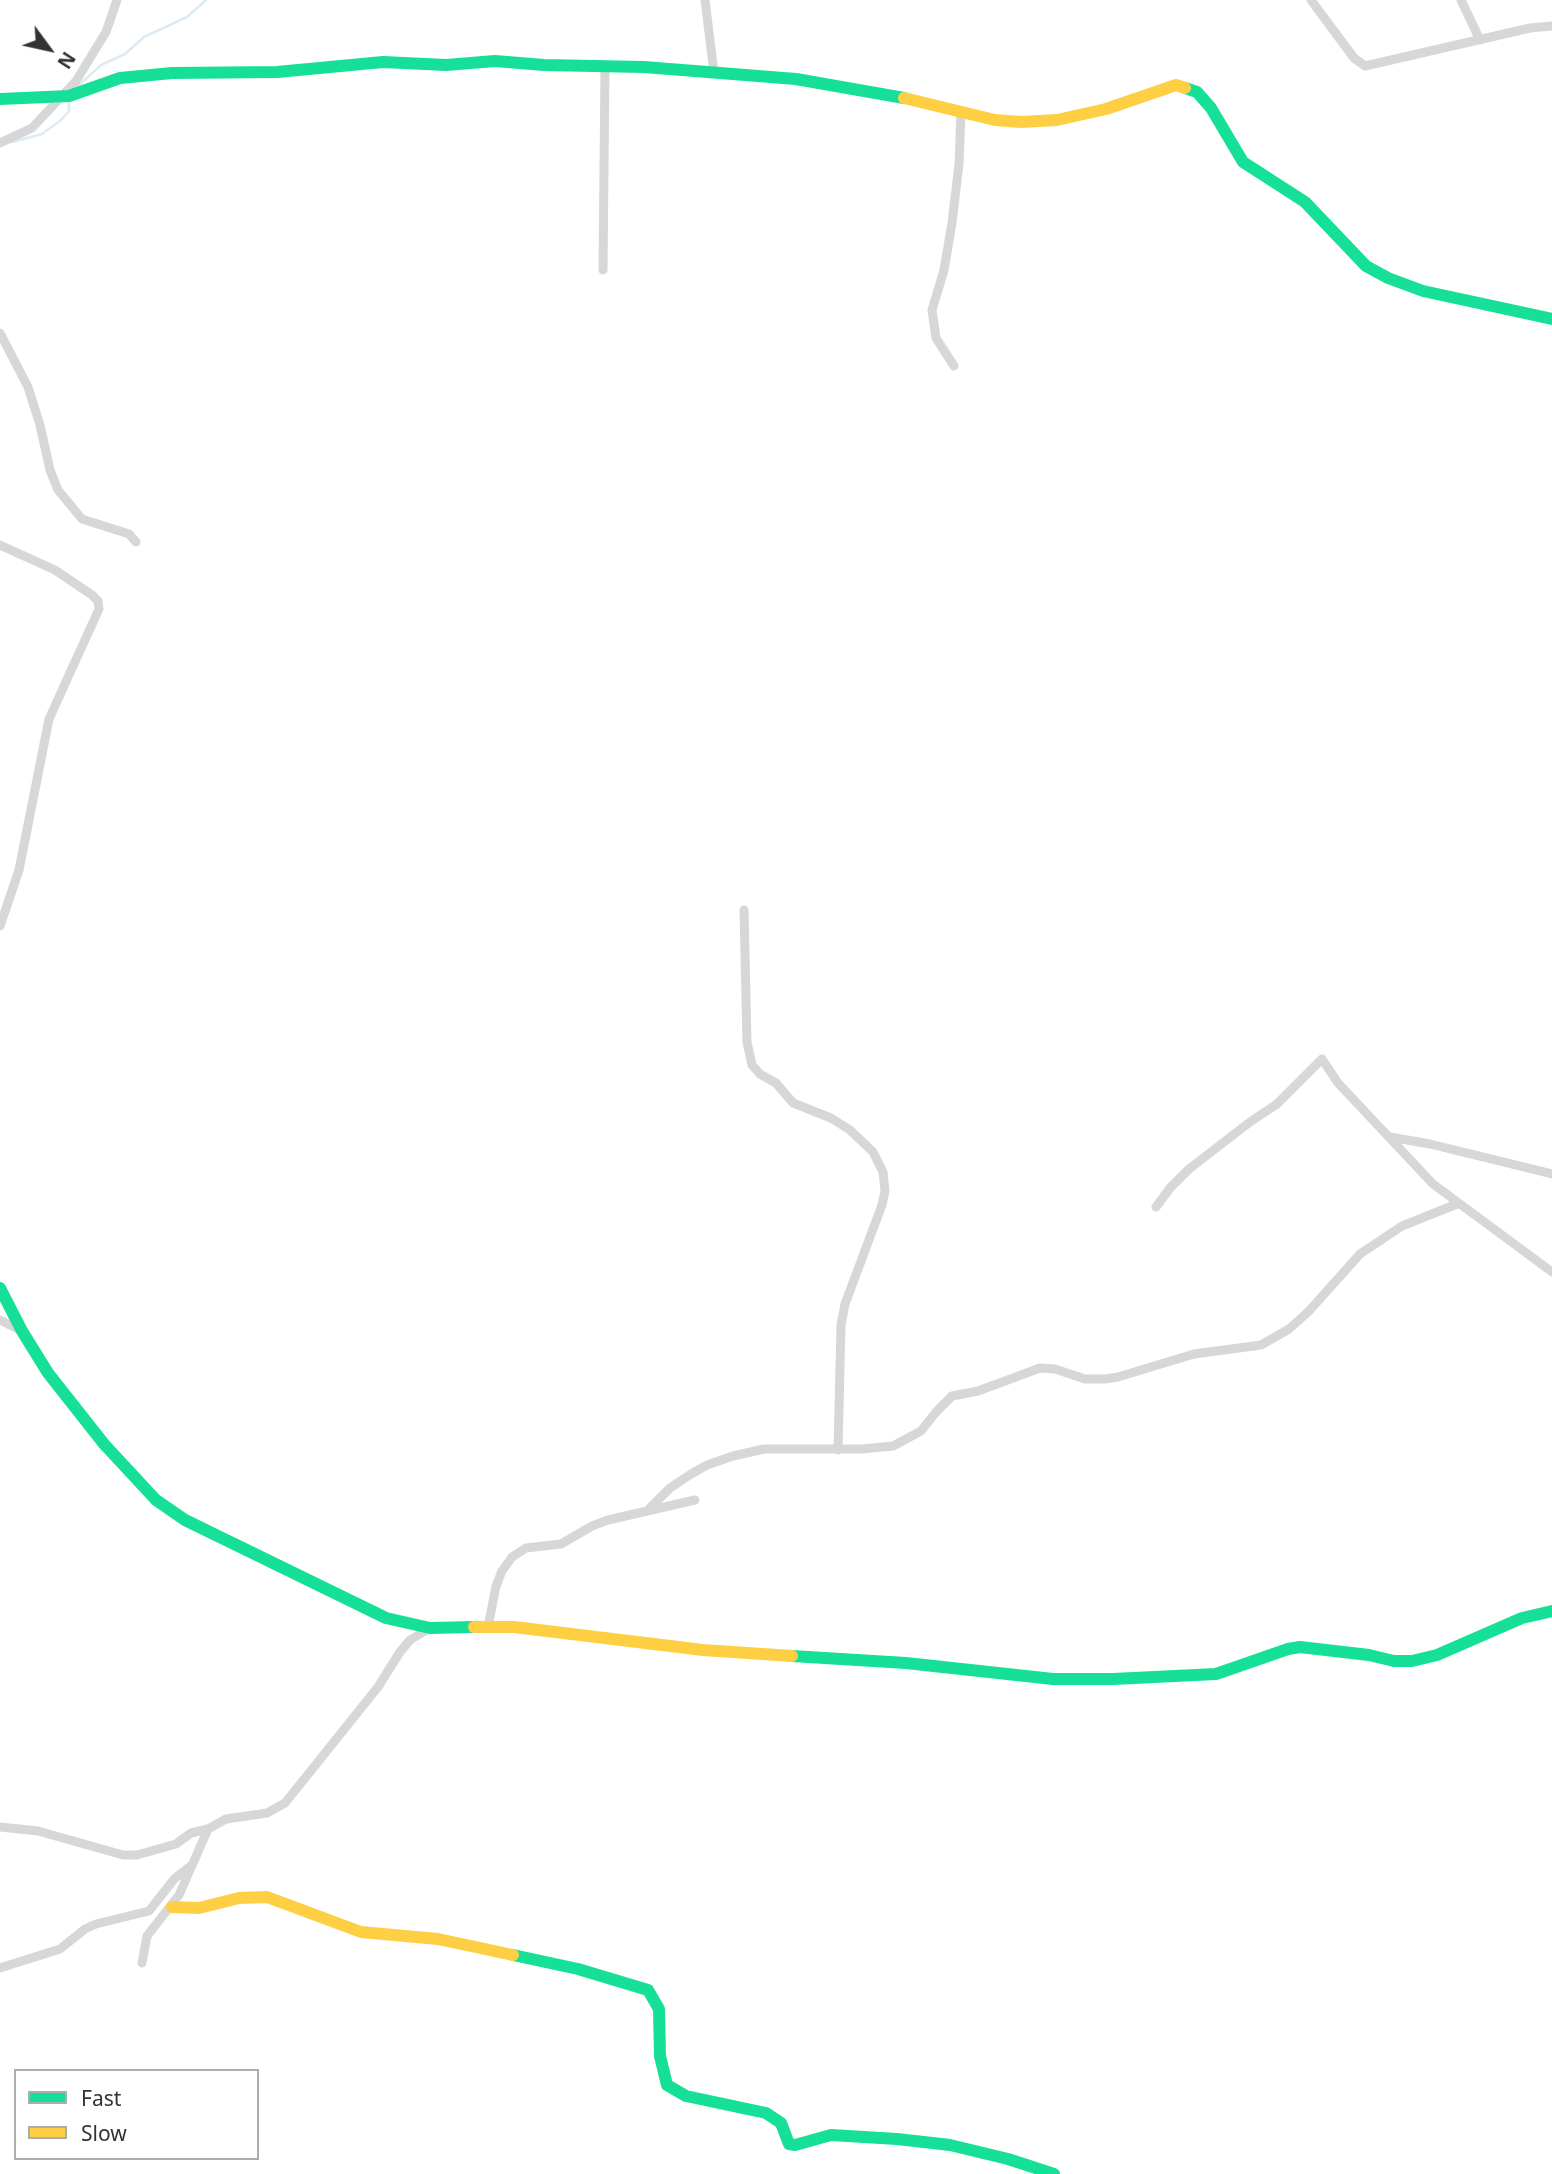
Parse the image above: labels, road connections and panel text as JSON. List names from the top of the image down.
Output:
{
  "legend": ["Fast", "Slow"],
  "north": "bottom right"
}
